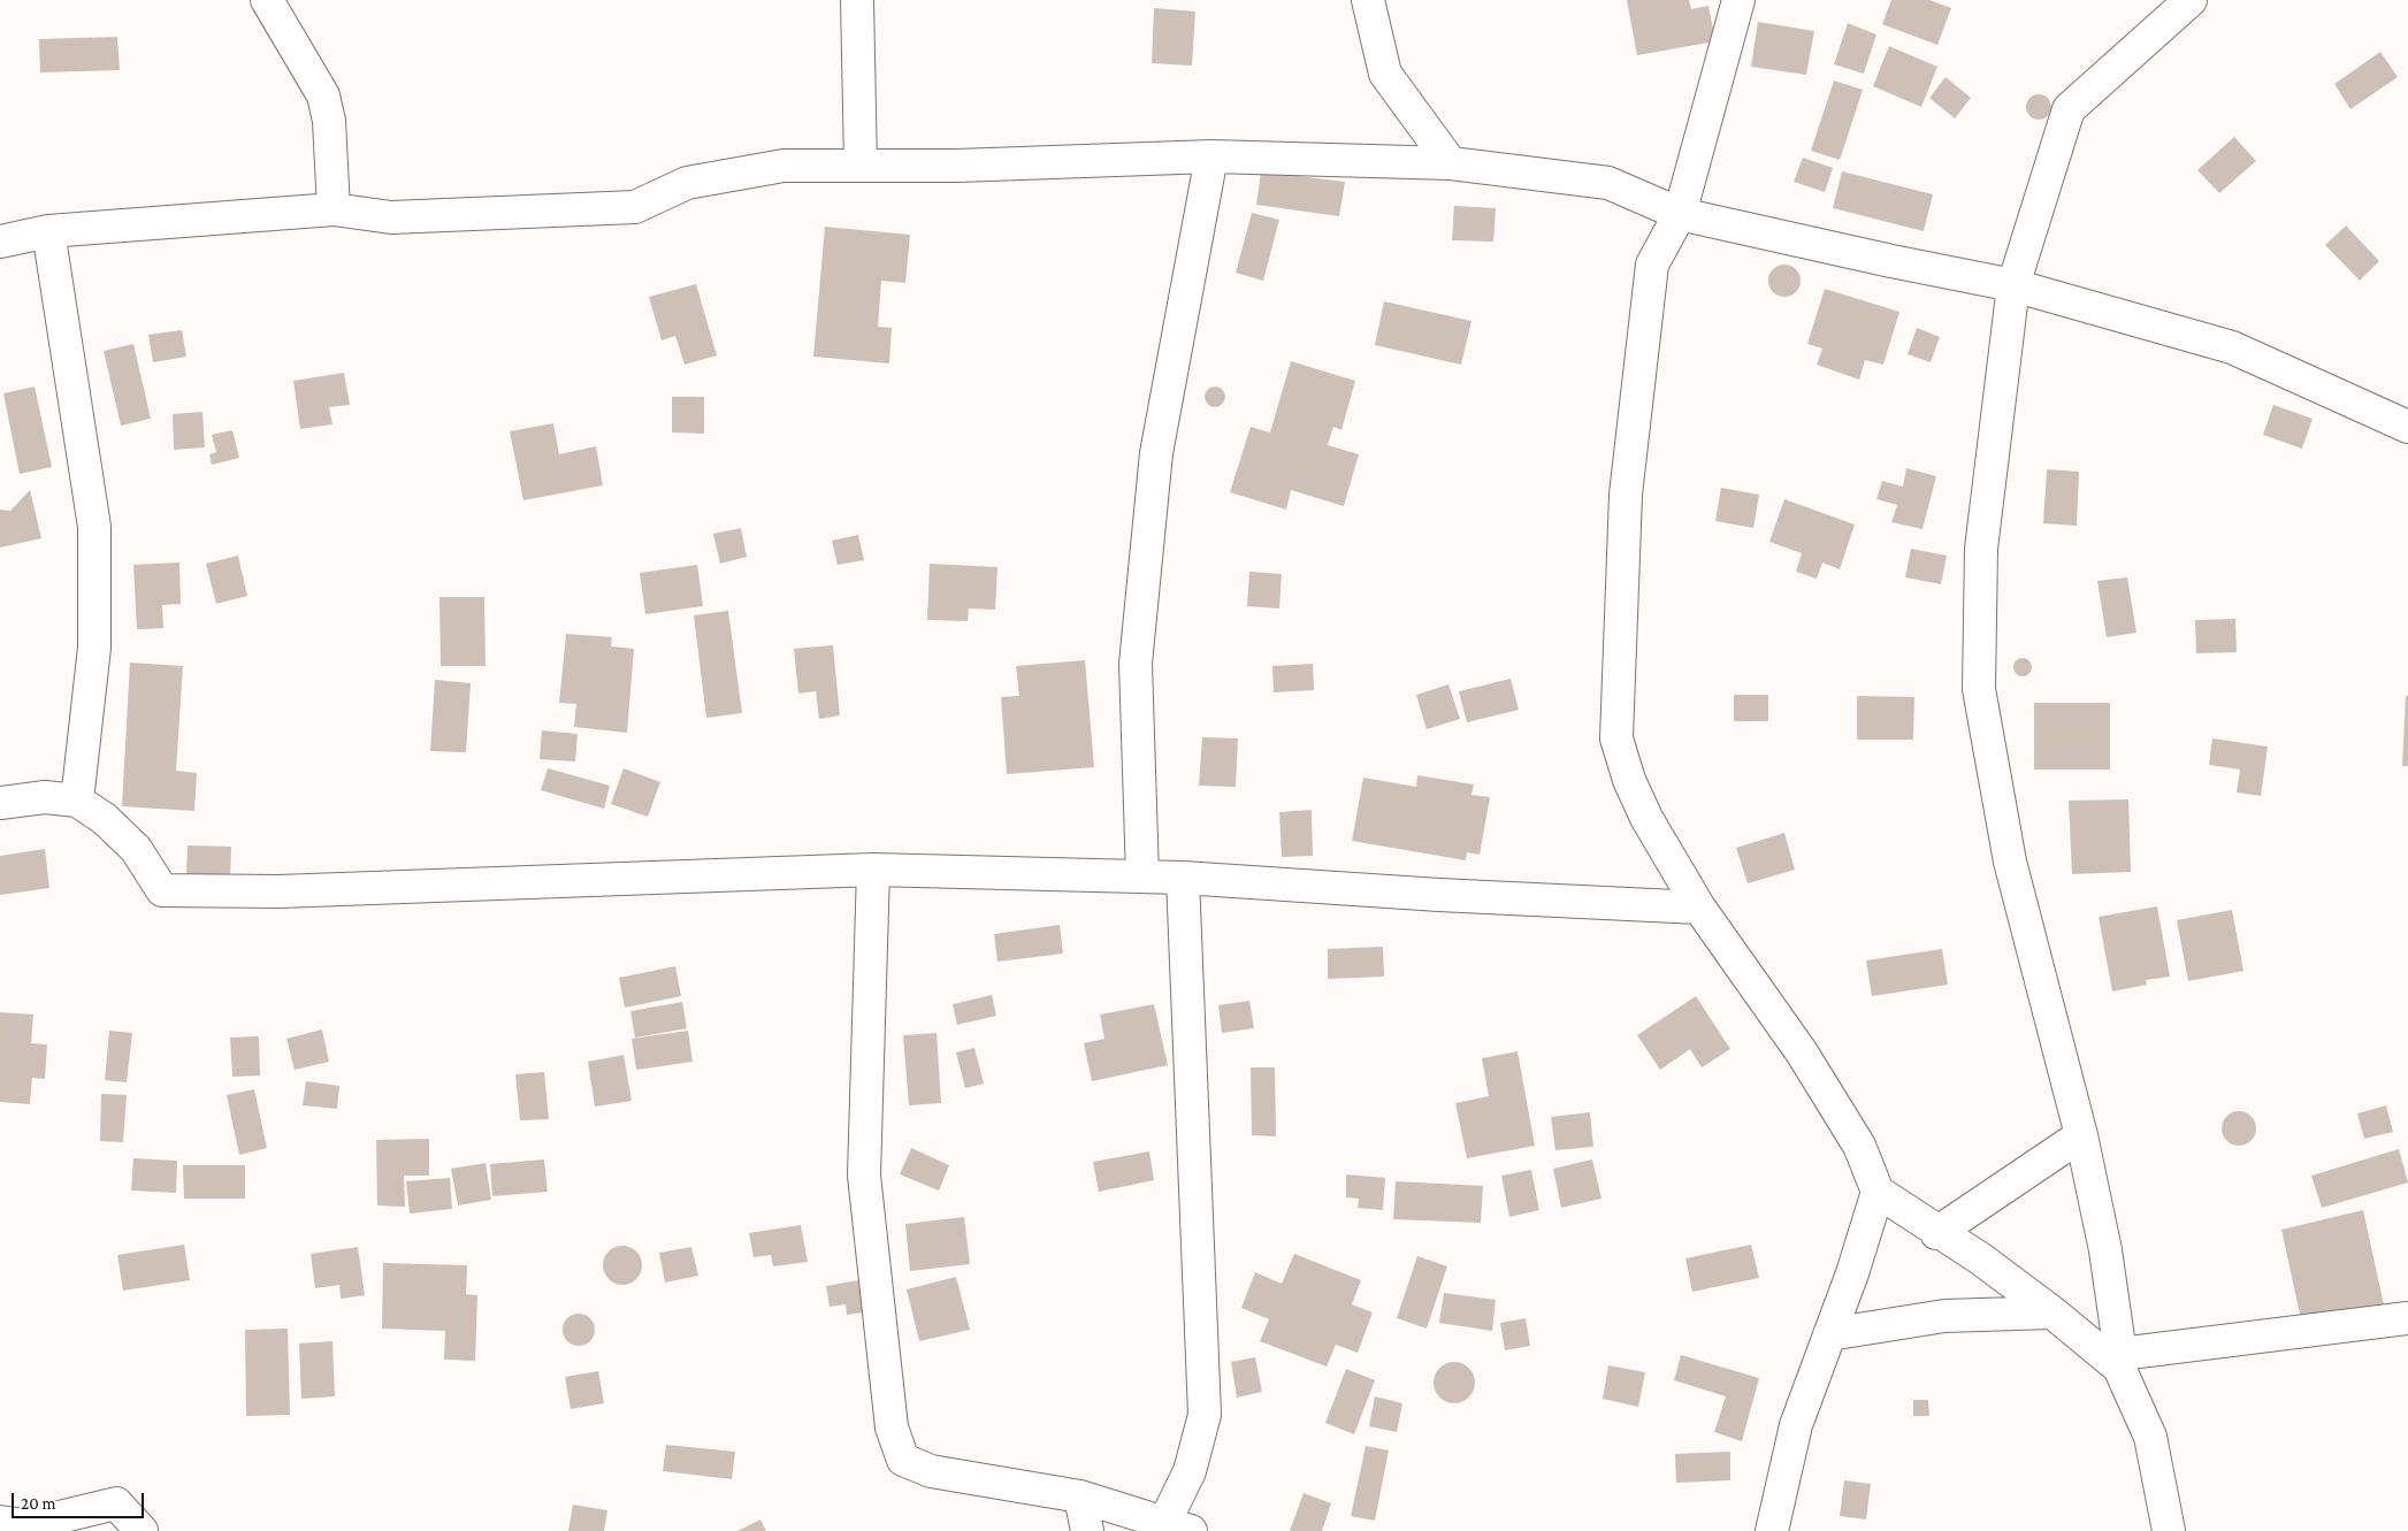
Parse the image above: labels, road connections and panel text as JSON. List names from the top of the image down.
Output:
{
  "scale_bar": "20 m"
}
